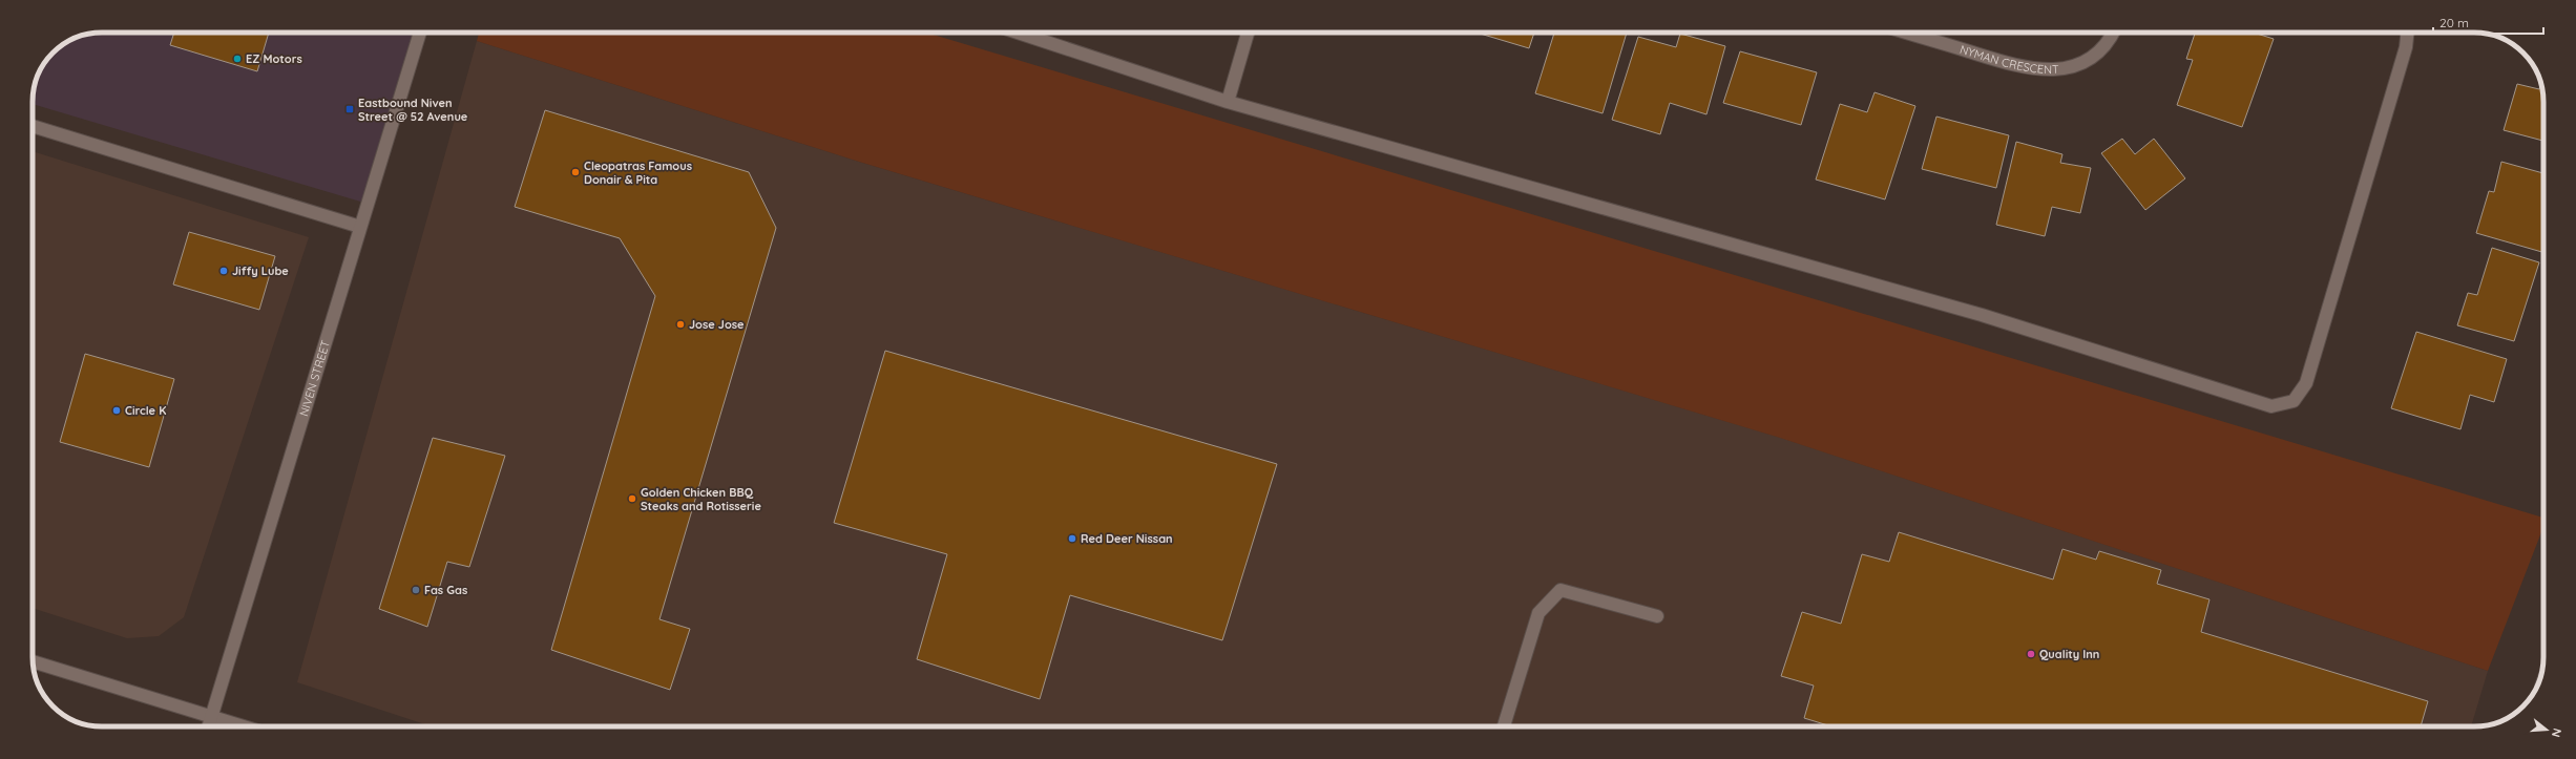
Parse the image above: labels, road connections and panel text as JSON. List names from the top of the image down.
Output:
{
  "streets": {
    "street": ["NYMAN CRESCENT", "NIVEN STREET"]
  },
  "places": {
    "other": [
      "EZ Motors",
      "Cleopatras Famous Donair & Pita",
      "Jiffy Lube",
      "Jose Jose",
      "Circle K",
      "Golden Chicken BBQ Steaks and Rotisserie",
      "Red Deer Nissan",
      "Fas Gas",
      "Quality Inn"
    ],
    "transit": ["Eastbound Niven Street @ 52 Avenue"]
  },
  "scale_bar": "20 m",
  "north": "right"
}
